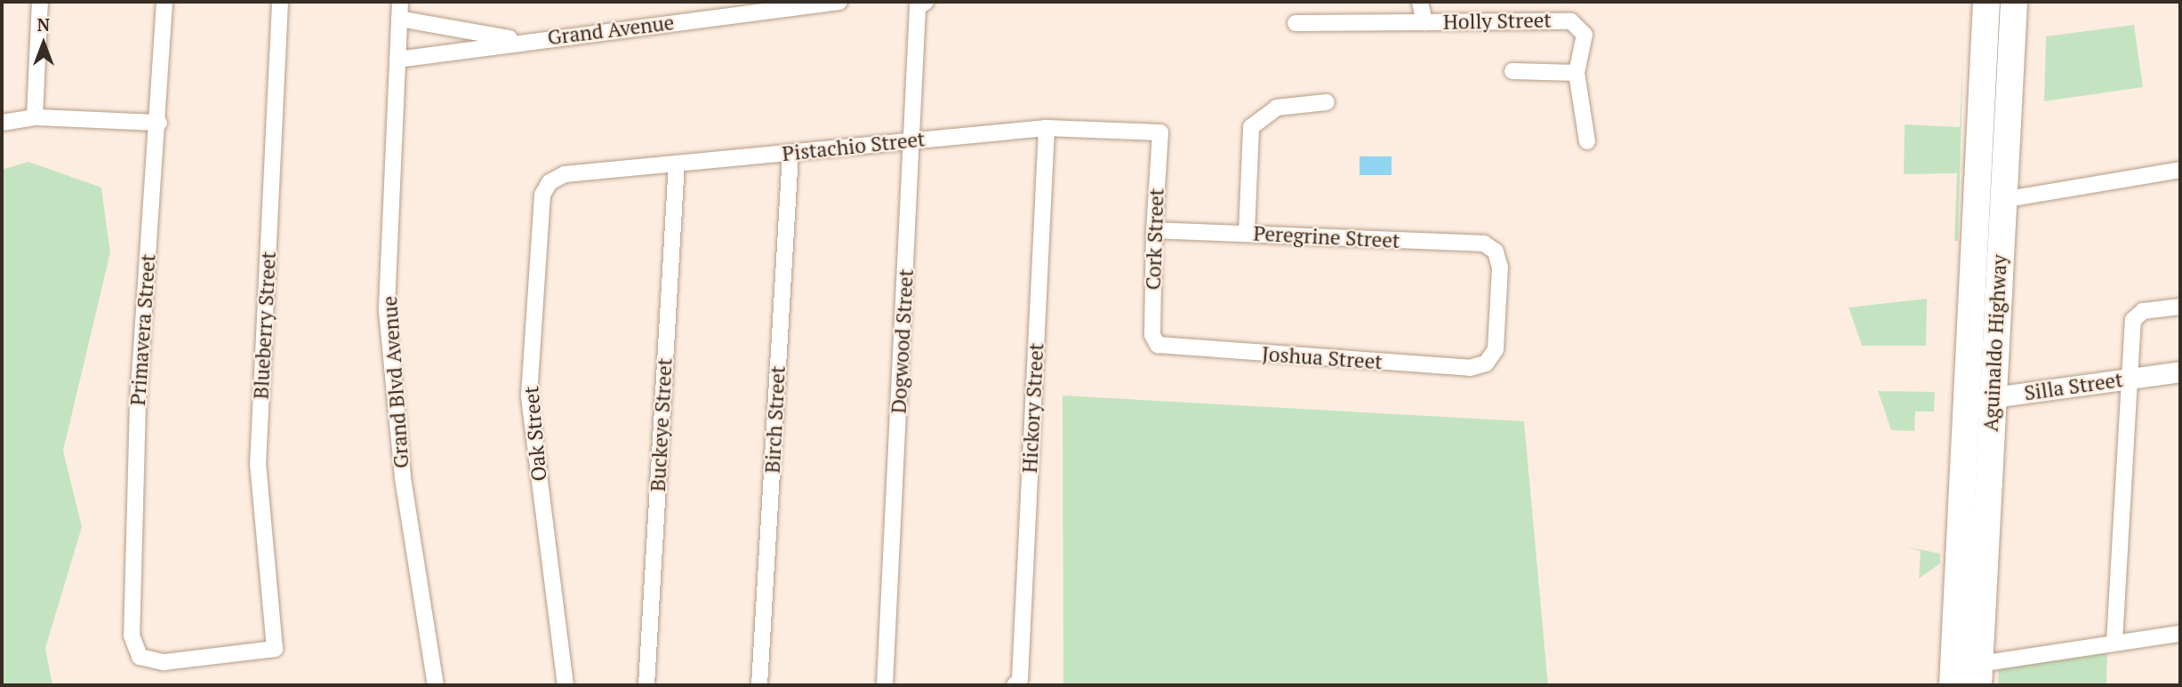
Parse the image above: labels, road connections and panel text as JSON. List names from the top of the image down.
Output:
{
  "streets": {
    "highway": ["Aguinaldo Highway"],
    "street": [
      "Holly Street",
      "Grand Avenue",
      "Pistachio Street",
      "Peregrine Street",
      "Cork Street",
      "Blueberry Street",
      "Primavera Street",
      "Dogwood Street",
      "Joshua Street",
      "Grand Blvd Avenue",
      "Silla Street",
      "Hickory Street",
      "Birch Street",
      "Buckeye Street",
      "Oak Street"
    ]
  },
  "crossings": [
    ["Grand Avenue", "Grand Blvd Avenue"],
    ["Pistachio Street", "Cork Street"],
    ["Pistachio Street", "Dogwood Street"],
    ["Pistachio Street", "Hickory Street"],
    ["Pistachio Street", "Birch Street"],
    ["Pistachio Street", "Buckeye Street"],
    ["Pistachio Street", "Oak Street"],
    ["Peregrine Street", "Cork Street"],
    ["Peregrine Street", "Joshua Street"],
    ["Cork Street", "Joshua Street"],
    ["Blueberry Street", "Primavera Street"],
    ["Aguinaldo Highway", "Silla Street"]
  ],
  "north": "top"
}
